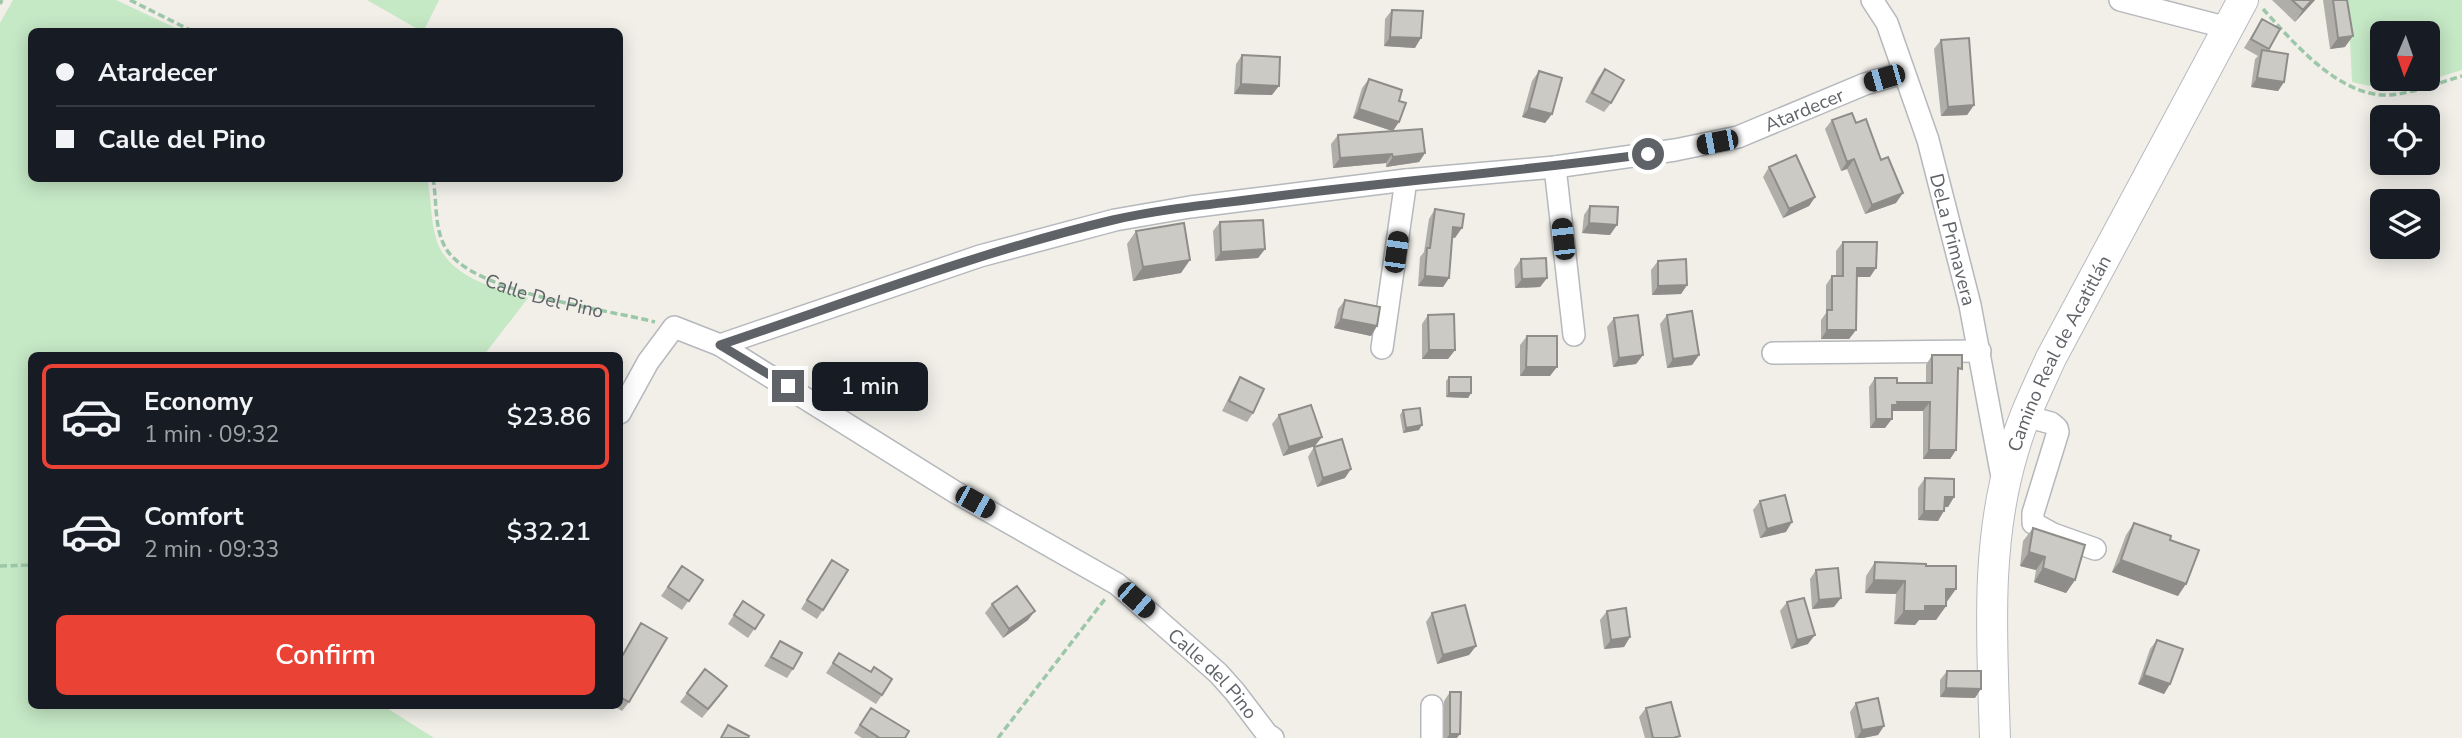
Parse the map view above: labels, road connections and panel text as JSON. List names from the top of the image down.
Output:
{
  "streets": {
    "main road": ["Camino Real de Acatitlán"],
    "street": ["Atardecer", "DeLa Primavera", "Calle del Pino"],
    "path": ["Calle Del Pino"]
  },
  "crossings": [
    ["Atardecer", "DeLa Primavera"],
    ["Atardecer", "Calle del Pino"],
    ["DeLa Primavera", "Camino Real de Acatitlán"]
  ],
  "north": "bottom",
  "page": {
    "banner": ["Atardecer", "Calle del Pino"],
    "bubble": "1 min",
    "list": [
      {
        "name": "Economy",
        "note": "1 min · 09:32",
        "value": "$23.86"
      },
      {
        "name": "Comfort",
        "note": "2 min · 09:33",
        "value": "$32.21"
      }
    ],
    "buttons": "Confirm"
  }
}
